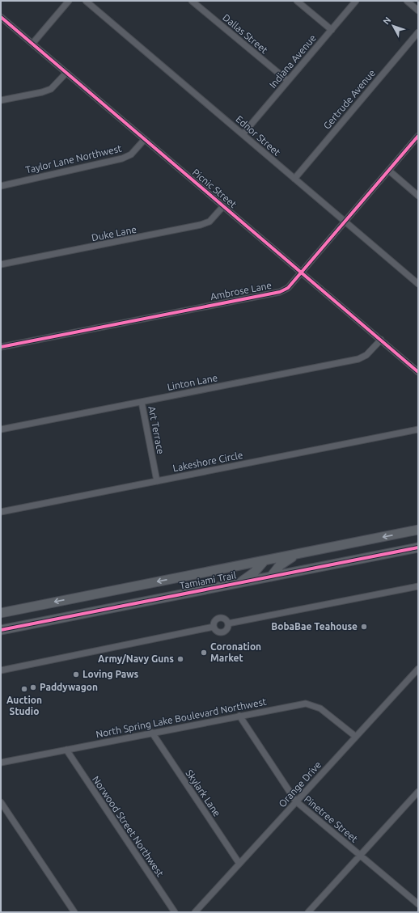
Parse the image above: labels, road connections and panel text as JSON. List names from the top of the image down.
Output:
{
  "streets": {
    "main road": ["Tamiami Trail"],
    "street": [
      "Dallas Street",
      "Indiana Avenue",
      "Gertrude Avenue",
      "Ednor Street",
      "Taylor Lane Northwest",
      "Picnic Street",
      "Duke Lane",
      "Ambrose Lane",
      "Linton Lane",
      "Art Terrace",
      "Lakeshore Circle",
      "North Spring Lake Boulevard Northwest",
      "Orange Drive",
      "Skylark Lane",
      "Pinetree Street",
      "Norwood Street Northwest"
    ]
  },
  "crossings": [
    ["Dallas Street", "Indiana Avenue"],
    ["Indiana Avenue", "Ednor Street"],
    ["Gertrude Avenue", "Ednor Street"],
    ["Ednor Street", "Ambrose Lane"],
    ["Taylor Lane Northwest", "Picnic Street"],
    ["Picnic Street", "Duke Lane"],
    ["Picnic Street", "Ambrose Lane"],
    ["Picnic Street", "Linton Lane"],
    ["Linton Lane", "Art Terrace"],
    ["Art Terrace", "Lakeshore Circle"],
    ["North Spring Lake Boulevard Northwest", "Orange Drive"],
    ["North Spring Lake Boulevard Northwest", "Skylark Lane"],
    ["North Spring Lake Boulevard Northwest", "Pinetree Street"],
    ["North Spring Lake Boulevard Northwest", "Norwood Street Northwest"],
    ["Orange Drive", "Skylark Lane"],
    ["Orange Drive", "Pinetree Street"]
  ],
  "places": [
    "BobaBae Teahouse",
    "Coronation Market",
    "Army/Navy Guns",
    "Loving Paws",
    "Paddywagon",
    "Auction Studio"
  ],
  "north": "top left"
}
